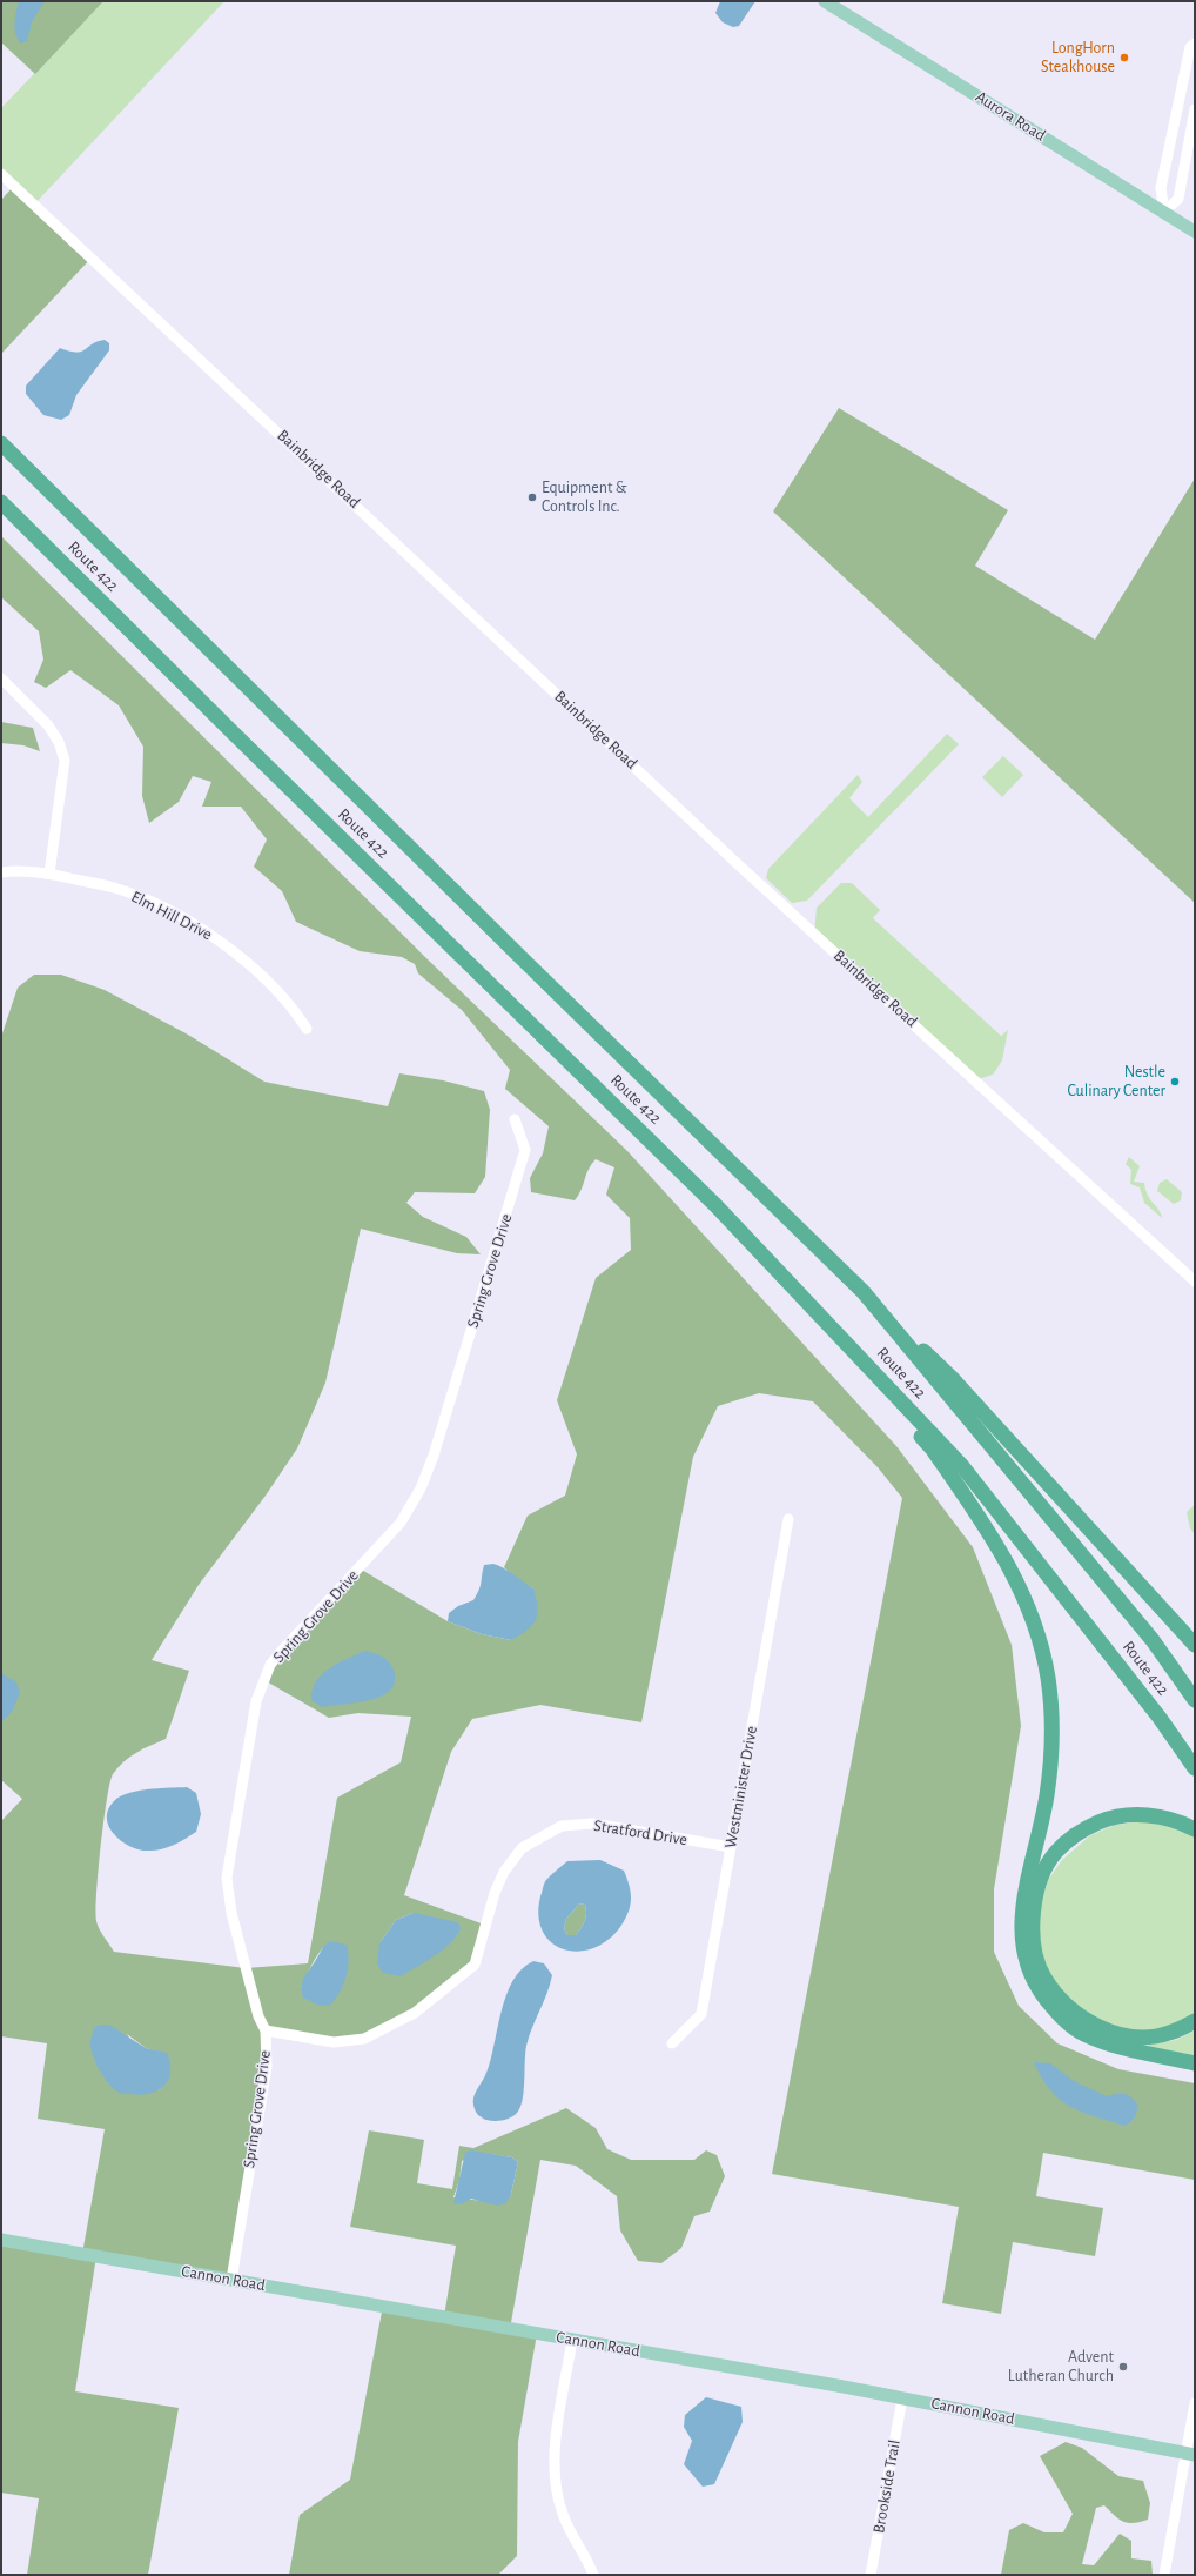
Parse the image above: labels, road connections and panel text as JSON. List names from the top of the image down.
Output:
{
  "streets": {
    "highway": ["Route 422"],
    "main road": ["Aurora Road", "Cannon Road"],
    "street": [
      "Bainbridge Road",
      "Elm Hill Drive",
      "Spring Grove Drive",
      "Westminister Drive",
      "Stratford Drive",
      "Brookside Trail"
    ]
  },
  "crossings": [
    ["Spring Grove Drive", "Stratford Drive"],
    ["Spring Grove Drive", "Cannon Road"],
    ["Westminister Drive", "Stratford Drive"],
    ["Cannon Road", "Brookside Trail"]
  ],
  "places": [
    "LongHorn Steakhouse",
    "Equipment & Controls Inc.",
    "Nestle Culinary Center",
    "Advent Lutheran Church"
  ]
}
